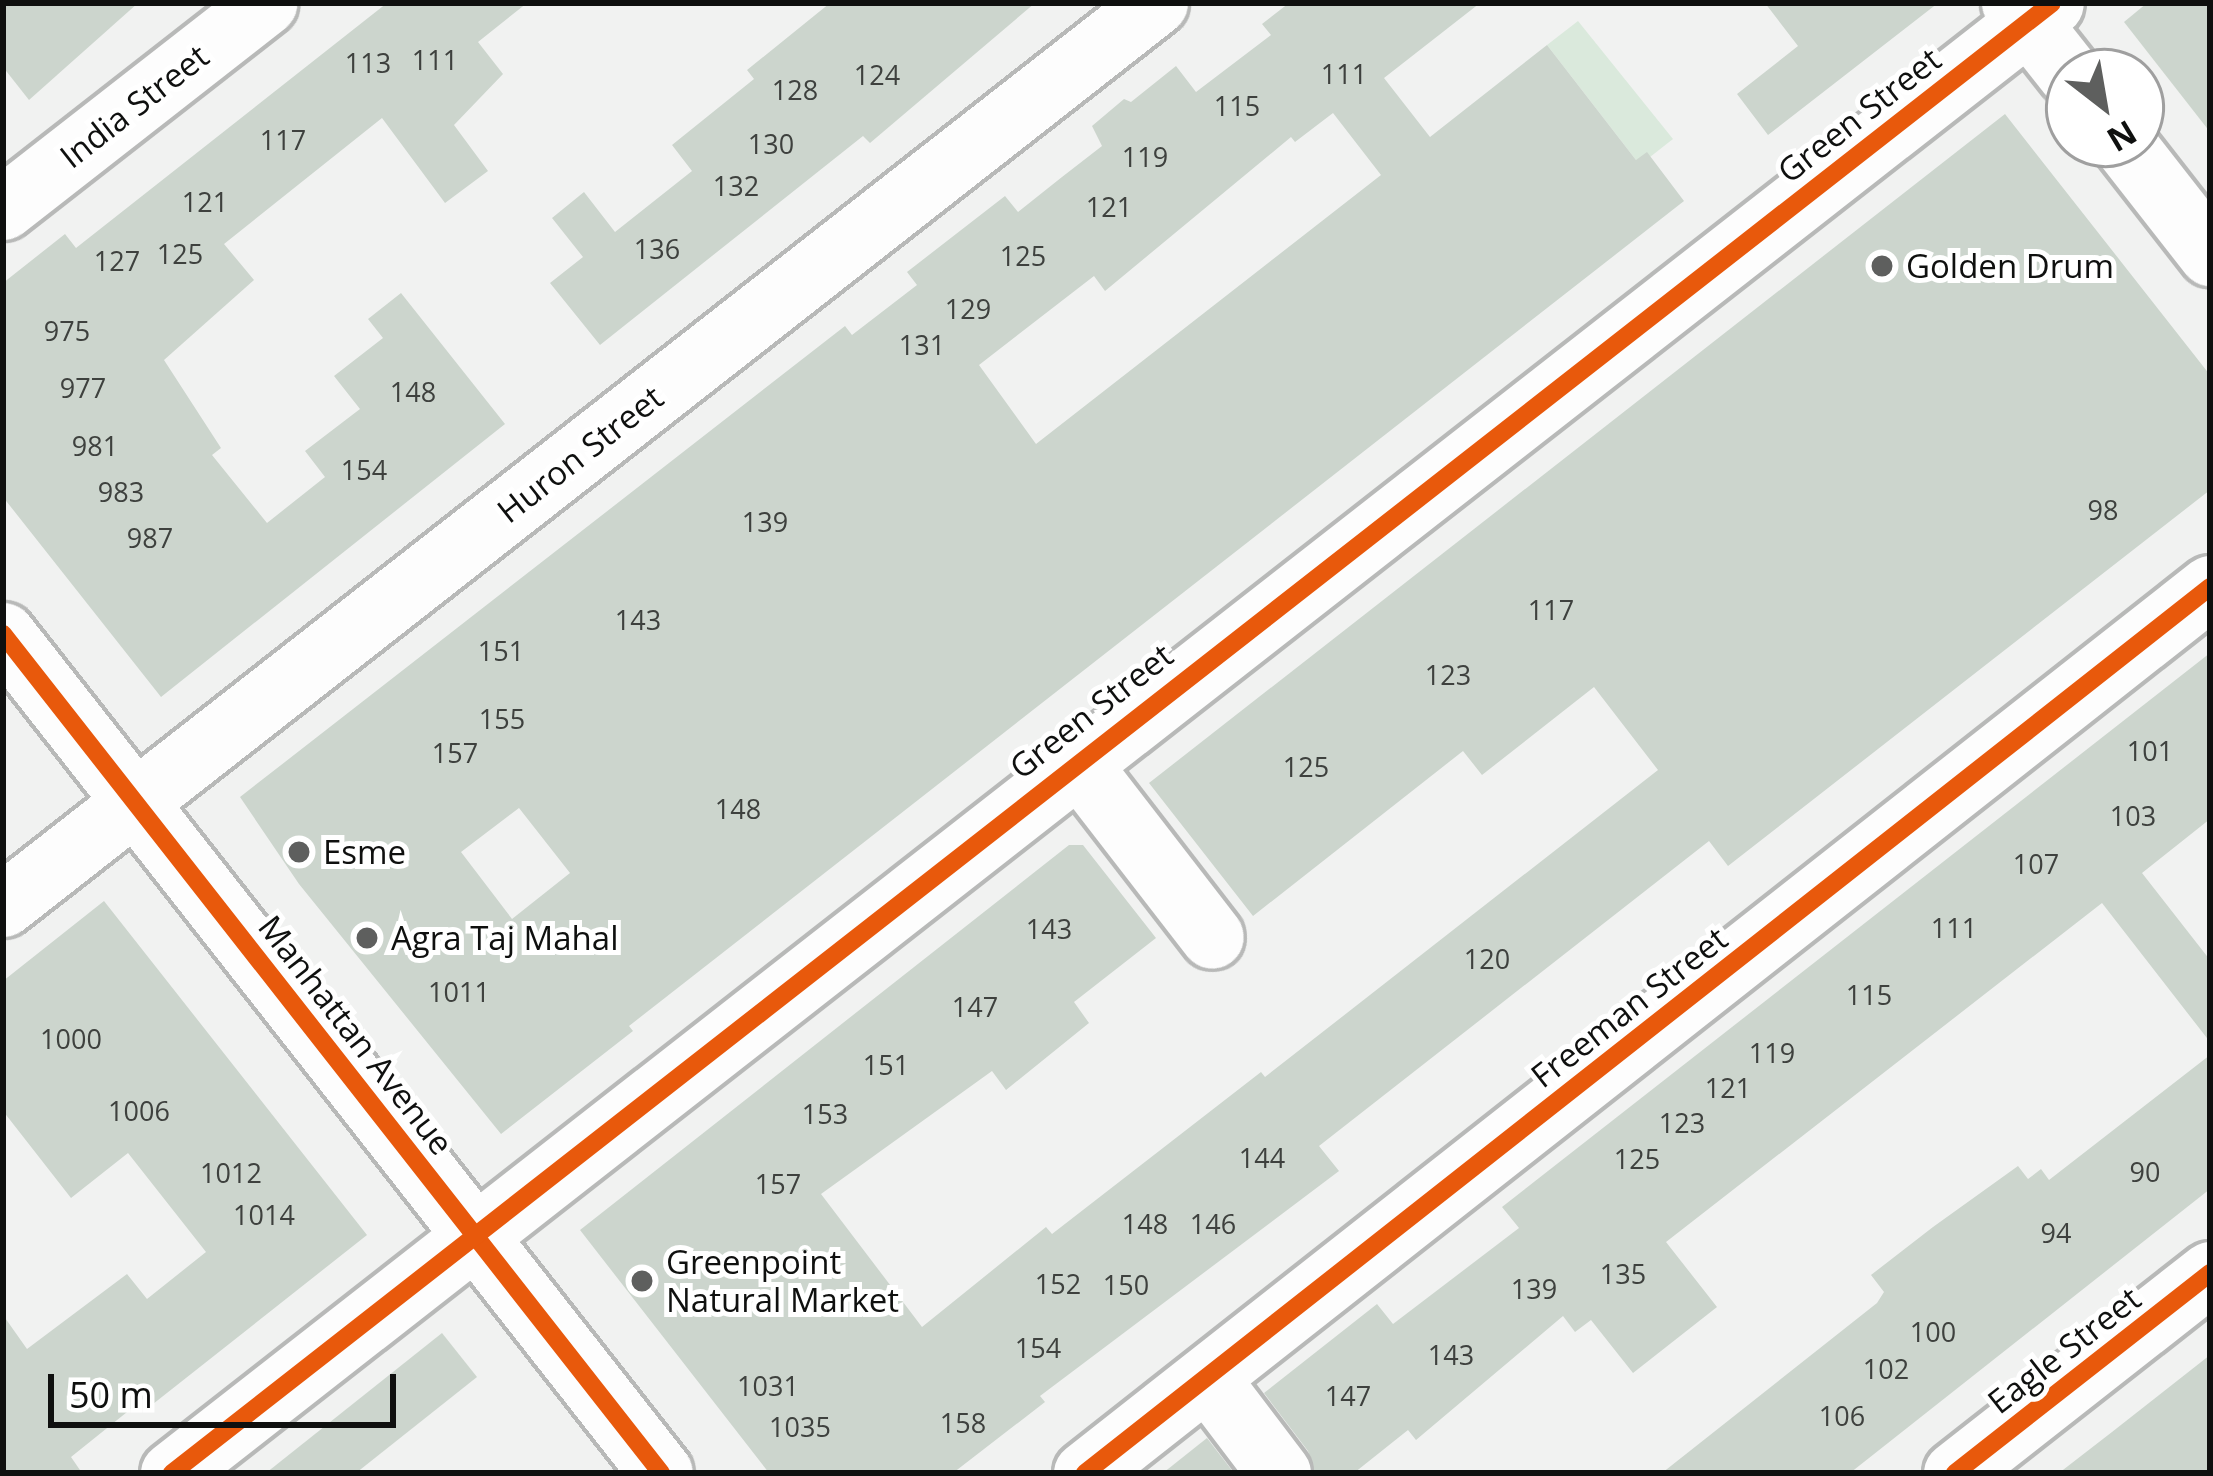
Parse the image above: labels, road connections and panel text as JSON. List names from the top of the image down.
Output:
{
  "streets": {
    "street": [
      "India Street",
      "Green Street",
      "Huron Street",
      "Freeman Street",
      "Manhattan Avenue",
      "Eagle Street"
    ]
  },
  "crossings": [
    ["Green Street", "Manhattan Avenue"],
    ["Huron Street", "Manhattan Avenue"]
  ],
  "places": [
    "Golden Drum",
    "Esme",
    "Agra Taj Mahal",
    "Greenpoint Natural Market"
  ],
  "house_numbers": [
    "111",
    "113",
    "111",
    "124",
    "128",
    "115",
    "117",
    "130",
    "119",
    "132",
    "121",
    "121",
    "136",
    "125",
    "125",
    "127",
    "129",
    "975",
    "131",
    "977",
    "148",
    "981",
    "154",
    "983",
    "98",
    "139",
    "987",
    "117",
    "143",
    "151",
    "123",
    "155",
    "101",
    "157",
    "125",
    "148",
    "103",
    "107",
    "111",
    "143",
    "120",
    "1011",
    "115",
    "147",
    "1000",
    "119",
    "151",
    "121",
    "1006",
    "153",
    "123",
    "144",
    "125",
    "90",
    "1012",
    "157",
    "1014",
    "148",
    "146",
    "94",
    "135",
    "152",
    "150",
    "139",
    "100",
    "154",
    "143",
    "102",
    "1031",
    "147",
    "106",
    "158",
    "1035"
  ],
  "scale_bar": "50 m",
  "north": "bottom right"
}
